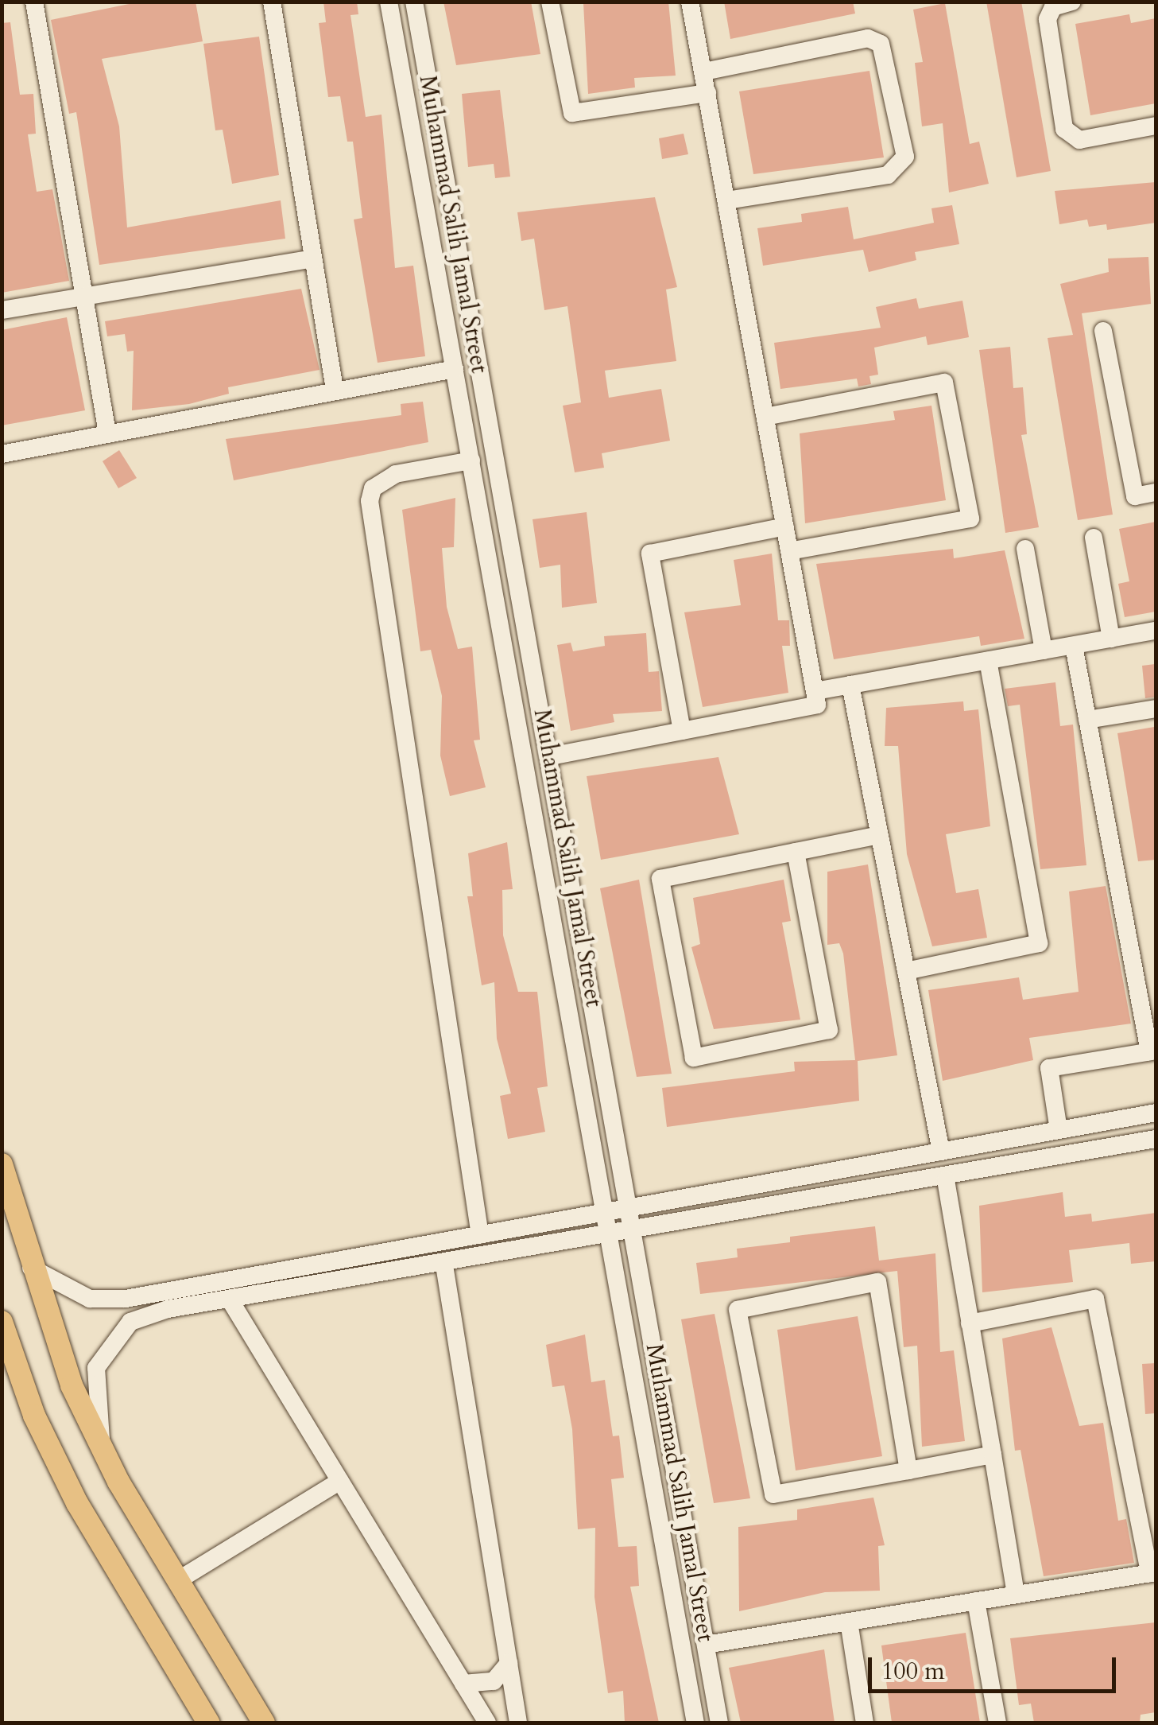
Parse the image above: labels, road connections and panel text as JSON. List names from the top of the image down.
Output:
{
  "streets": {
    "street": ["Muhammad Salih Jamal Street"]
  },
  "scale_bar": "100 m"
}
